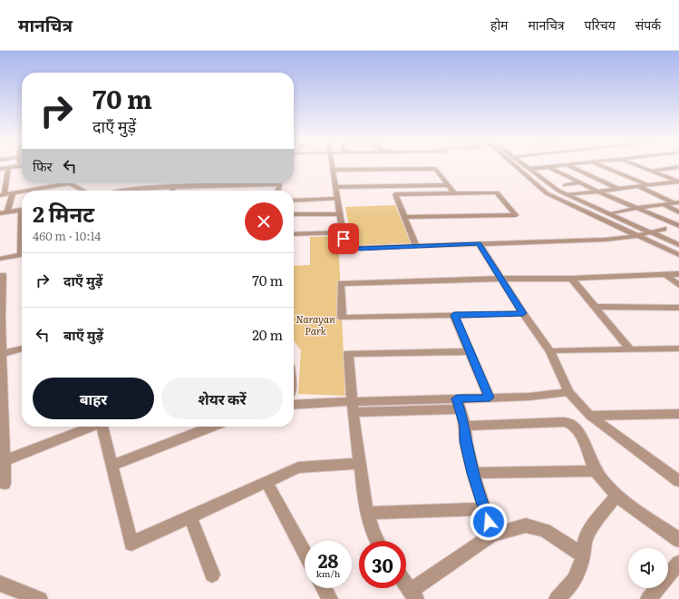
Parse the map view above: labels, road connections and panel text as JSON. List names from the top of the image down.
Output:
{
  "parks": ["Narayan Park"],
  "page": {
    "header": "मानचित्र",
    "nav": [
      "होम",
      "मानचित्र",
      "परिचय",
      "संपर्क"
    ],
    "turn": ["70 m", "दाएँ मुड़ें"],
    "then": "फिर",
    "heading": ["2 मिनट", "460 m · 10:14"],
    "list": [
      {
        "name": "दाएँ मुड़ें",
        "value": "70 m"
      },
      {
        "name": "बाएँ मुड़ें",
        "value": "20 m"
      }
    ],
    "buttons": ["बाहर", "शेयर करें"],
    "speed": "28 km/h",
    "limit": "30"
  }
}
